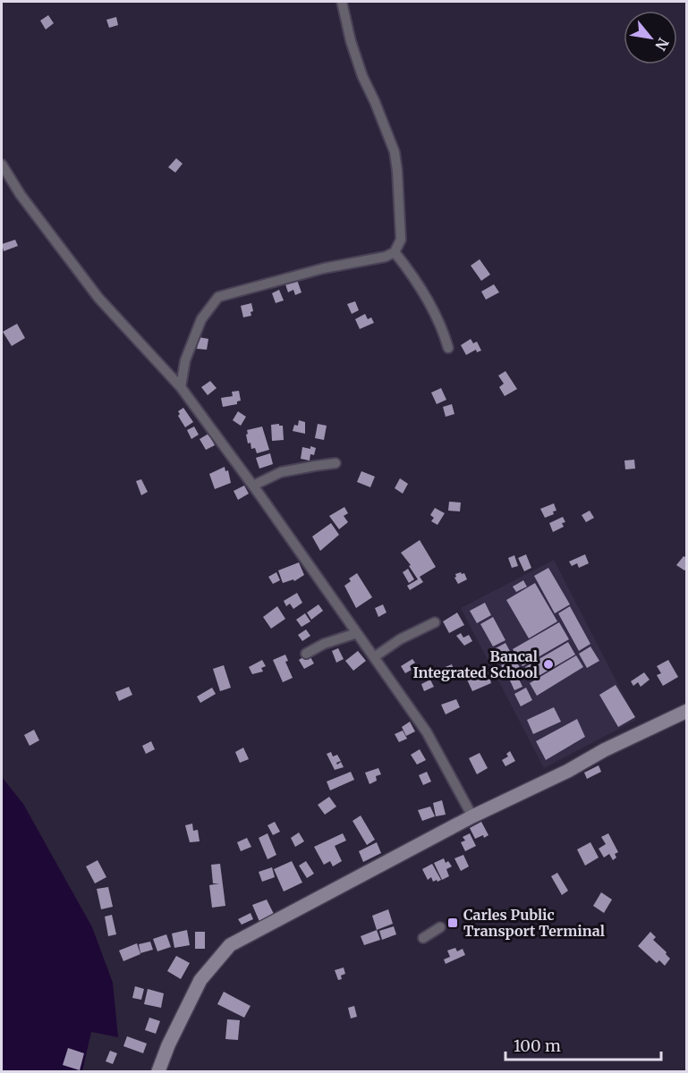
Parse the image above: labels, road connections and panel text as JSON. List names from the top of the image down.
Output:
{
  "places": {
    "other": ["Bancal Integrated School"],
    "transit": ["Carles Public Transport Terminal"]
  },
  "scale_bar": "100 m",
  "north": "bottom right"
}
